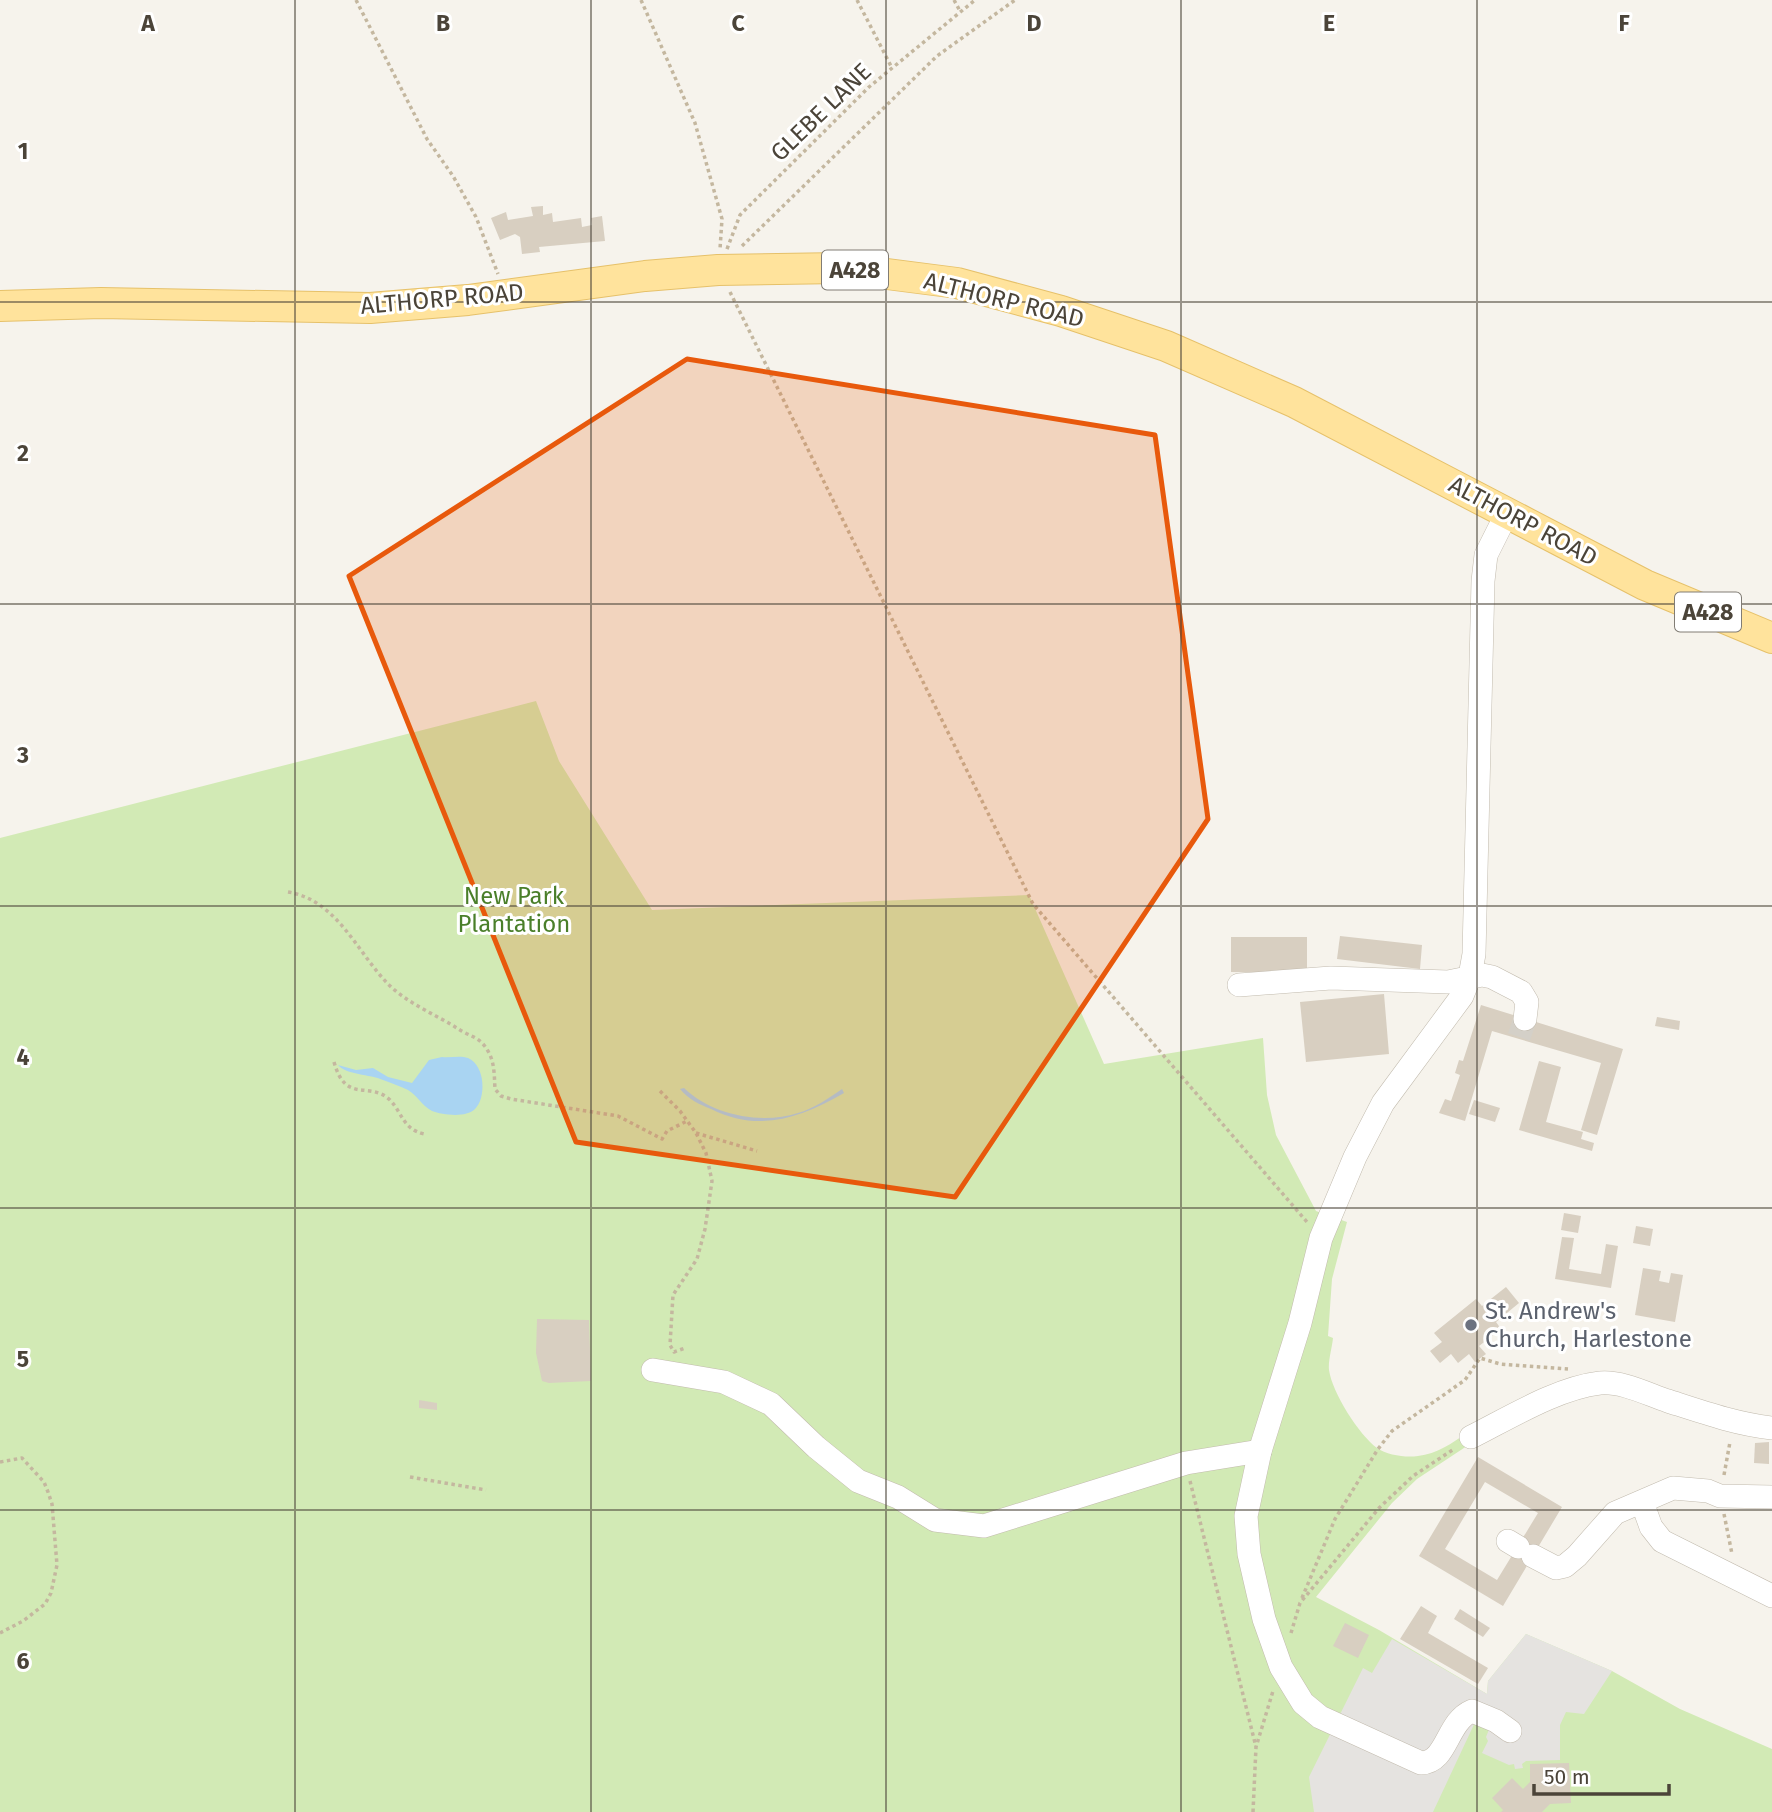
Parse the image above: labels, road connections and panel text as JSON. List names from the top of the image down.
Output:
{
  "streets": {
    "main road": ["A428", "ALTHORP ROAD"],
    "path": ["GLEBE LANE"]
  },
  "crossings": [
    ["GLEBE LANE", "ALTHORP ROAD"]
  ],
  "parks": ["New Park Plantation"],
  "places": ["St. Andrew's Church, Harlestone"],
  "scale_bar": "50 m",
  "grid": {
    "columns": [
      "A",
      "B",
      "C",
      "D",
      "E",
      "F"
    ],
    "rows": [
      "1",
      "2",
      "3",
      "4",
      "5",
      "6"
    ]
  }
}
